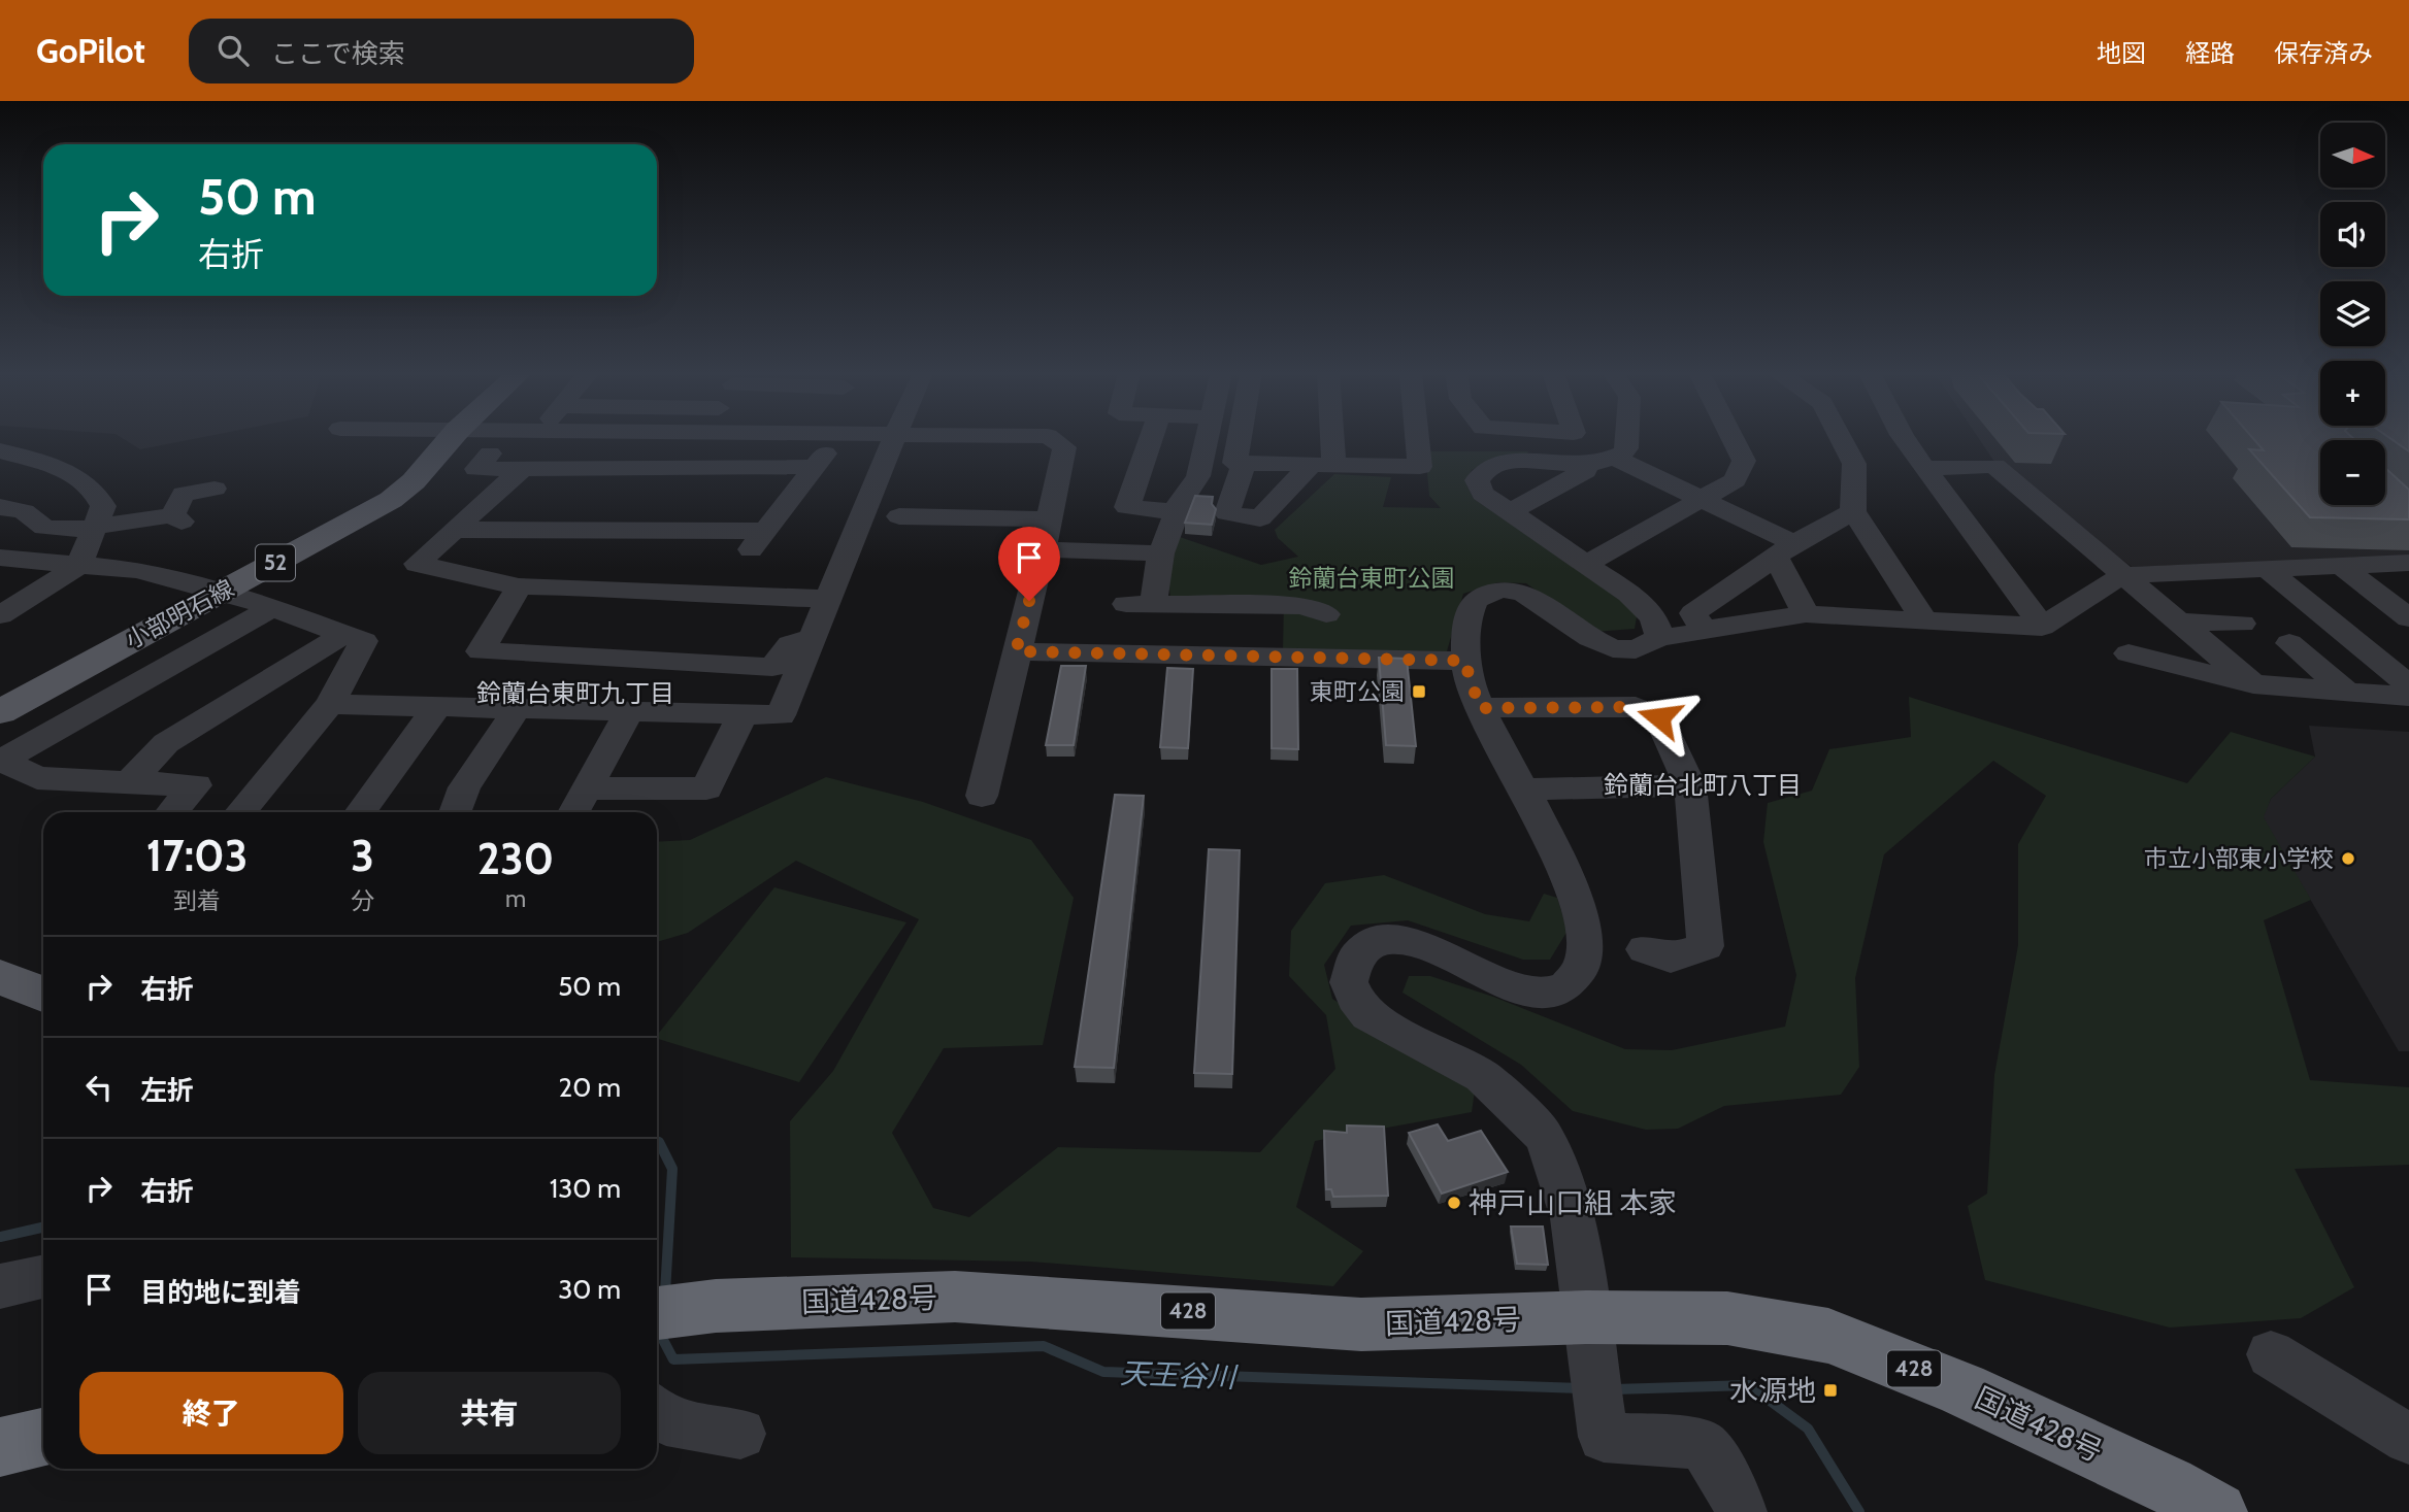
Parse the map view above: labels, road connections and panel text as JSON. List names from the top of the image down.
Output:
{
  "streets": {
    "highway": ["国道428号", "428"],
    "main road": ["52", "小部明石線"]
  },
  "districts": ["鈴蘭台東町九丁目", "鈴蘭台北町八丁目"],
  "water": ["天王谷川"],
  "parks": ["鈴蘭台東町公園"],
  "places": {
    "transit": ["東町公園", "水源地"],
    "other": ["市立小部東小学校", "神戸山口組 本家"]
  },
  "north": "right",
  "page": {
    "header": "GoPilot",
    "search": "ここで検索",
    "nav": ["地図", "経路", "保存済み"],
    "map_buttons": ["+", "−"],
    "turn": ["50 m", "右折"],
    "eta": [
      "17:03",
      "到着",
      "3",
      "分",
      "230",
      "m"
    ],
    "list": [
      {
        "name": "右折",
        "value": "50 m"
      },
      {
        "name": "左折",
        "value": "20 m"
      },
      {
        "name": "右折",
        "value": "130 m"
      },
      {
        "name": "目的地に到着",
        "value": "30 m"
      }
    ],
    "buttons": ["終了", "共有"]
  }
}
